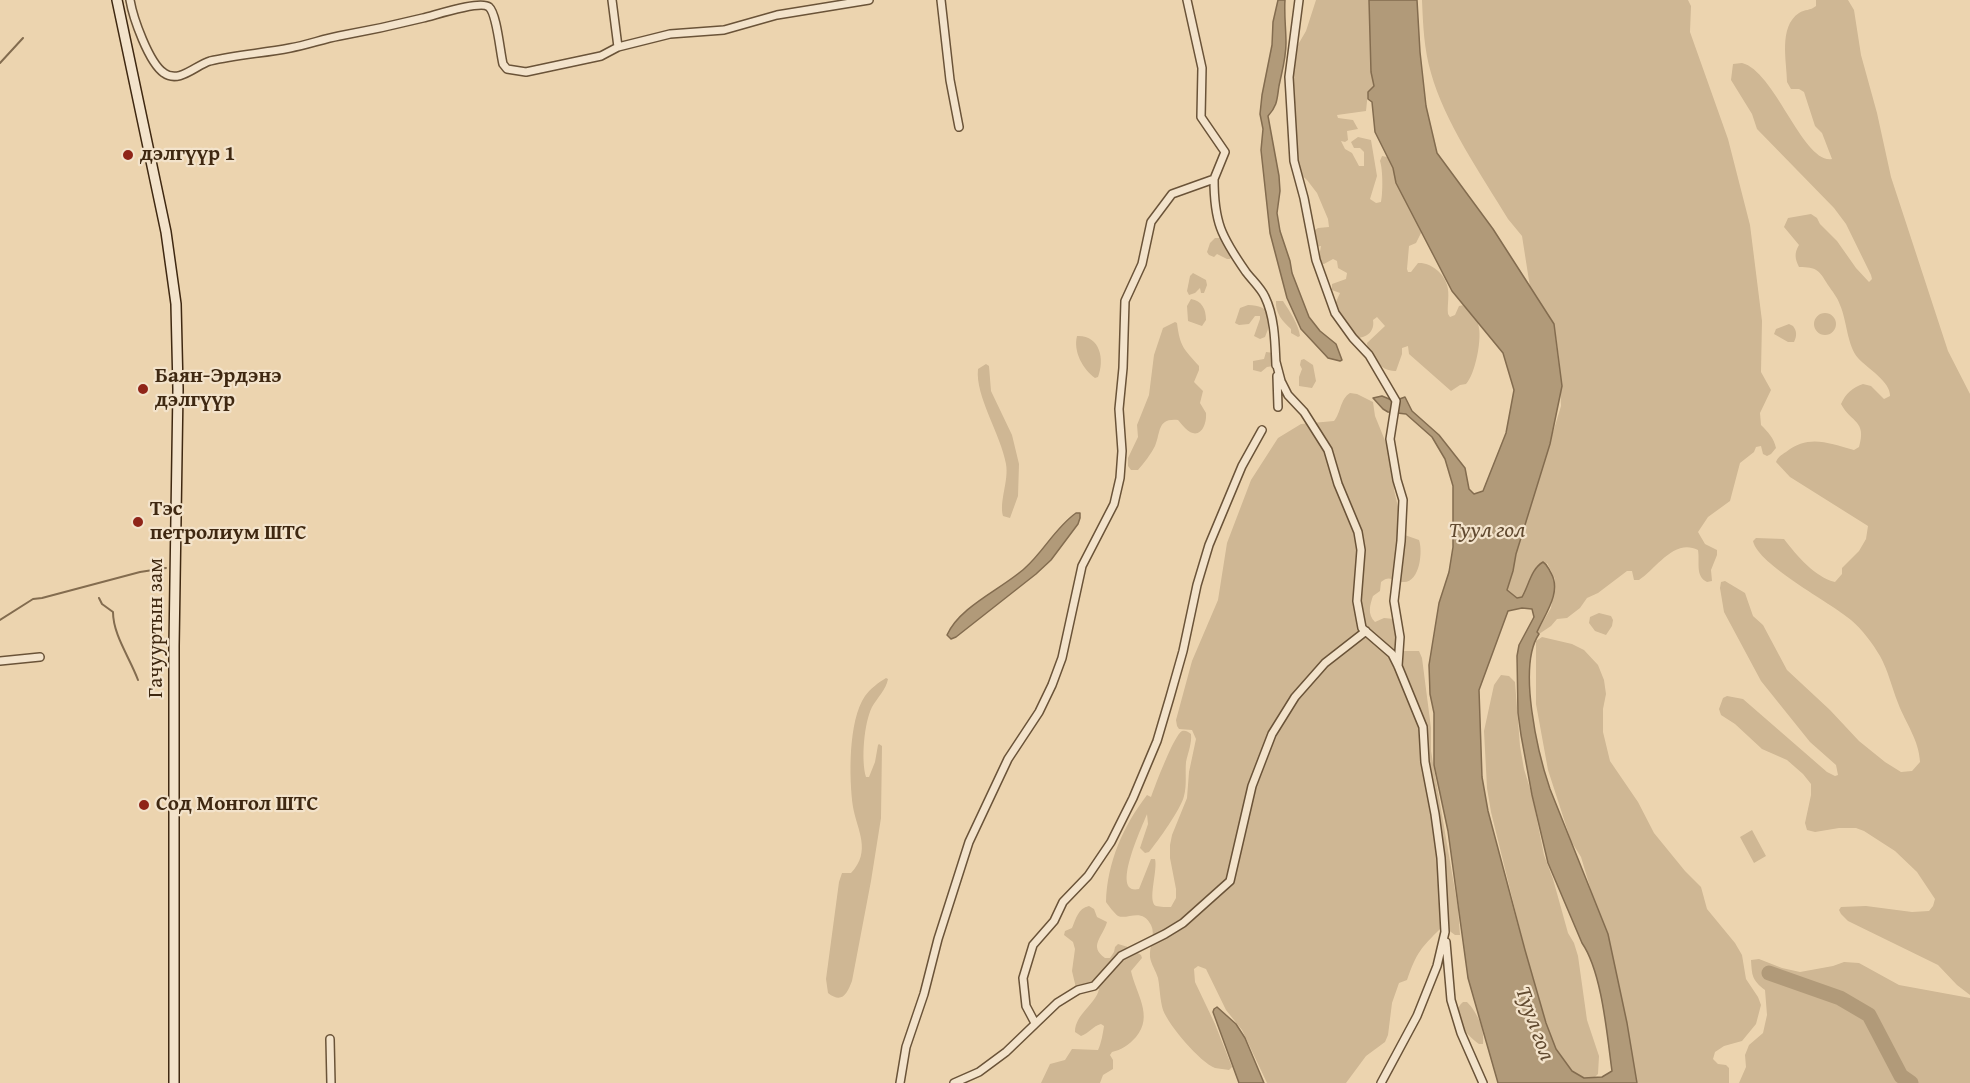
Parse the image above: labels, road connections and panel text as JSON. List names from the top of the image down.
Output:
{
  "streets": {
    "main road": ["Гачууртын зам"]
  },
  "water": ["Туул гол"],
  "places": [
    "дэлгүүр 1",
    "Баян-Эрдэнэ дэлгүүр",
    "Тэс петролиум ШТС",
    "Сод Монгол ШТС"
  ]
}
